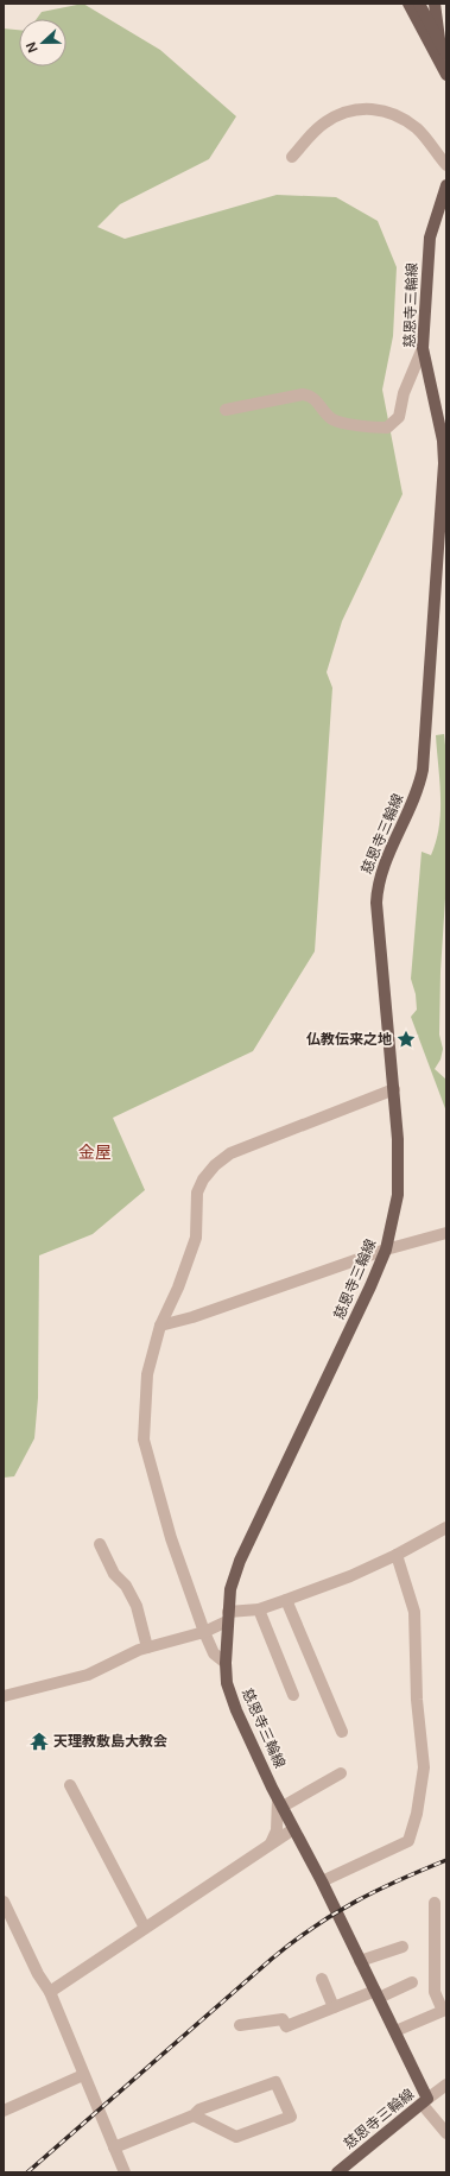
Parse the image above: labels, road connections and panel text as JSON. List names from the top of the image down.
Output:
{
  "streets": {
    "main road": ["慈恩寺三輪線"]
  },
  "districts": ["金屋"],
  "places": {
    "place": ["仏教伝来之地"],
    "temple": ["天理教敷島大教会"]
  },
  "north": "left"
}
